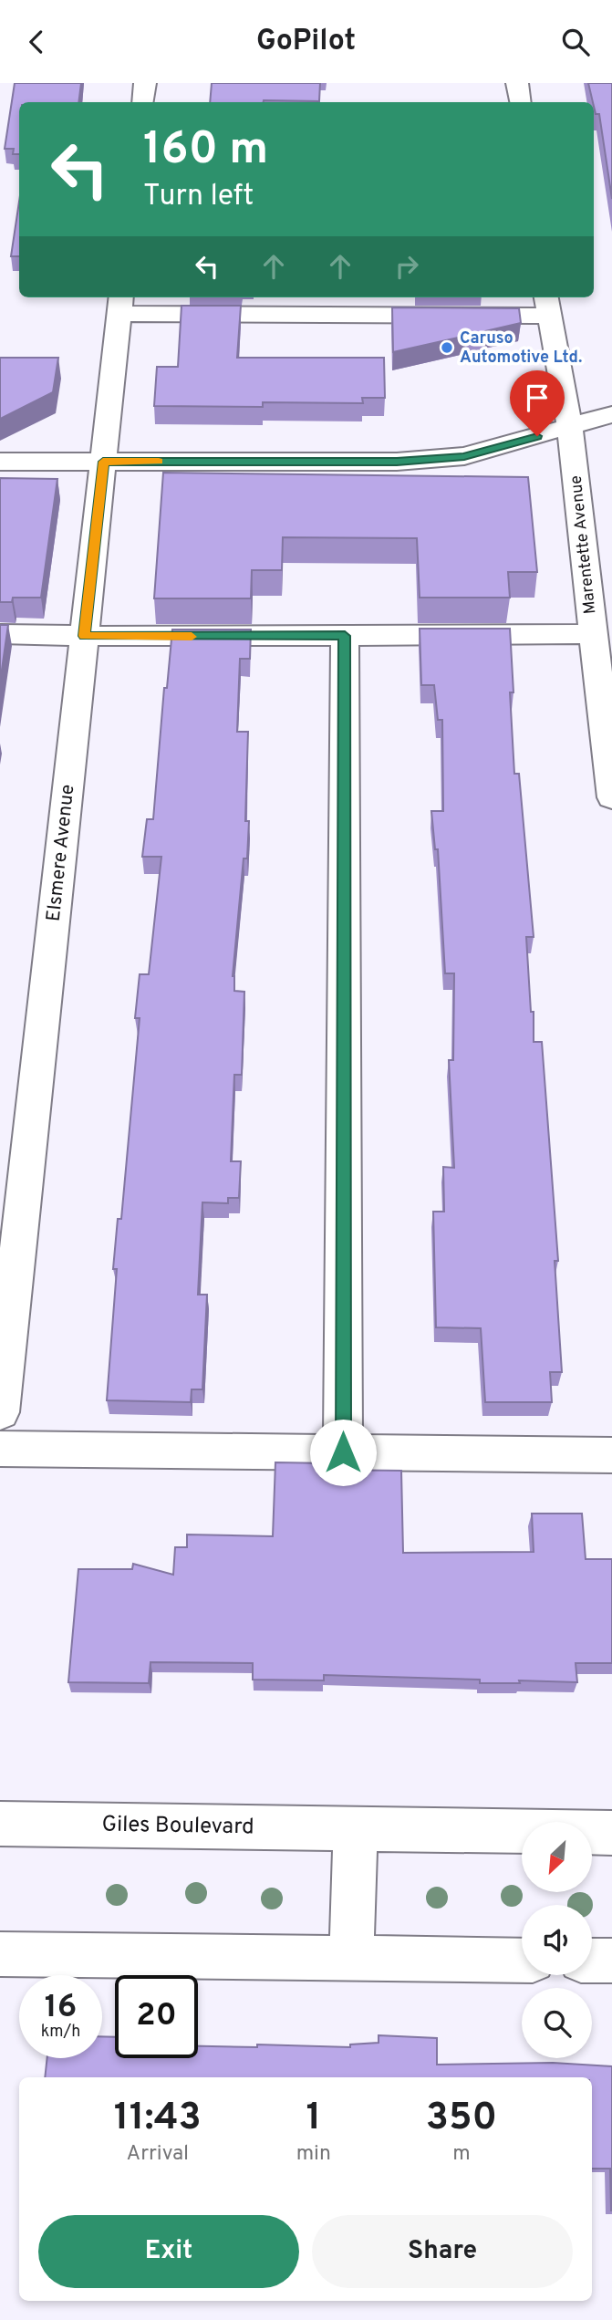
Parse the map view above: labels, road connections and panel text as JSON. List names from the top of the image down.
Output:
{
  "streets": {
    "street": ["Marentette Avenue", "Elsmere Avenue", "Giles Boulevard"]
  },
  "places": ["Caruso Automotive Ltd."],
  "north": "bottom left",
  "page": {
    "header": "GoPilot",
    "turn": ["160 m", "Turn left"],
    "speed": "16 km/h",
    "limit": "20",
    "eta": [
      "11:43",
      "Arrival",
      "1",
      "min",
      "350",
      "m"
    ],
    "buttons": ["Exit", "Share"]
  }
}
